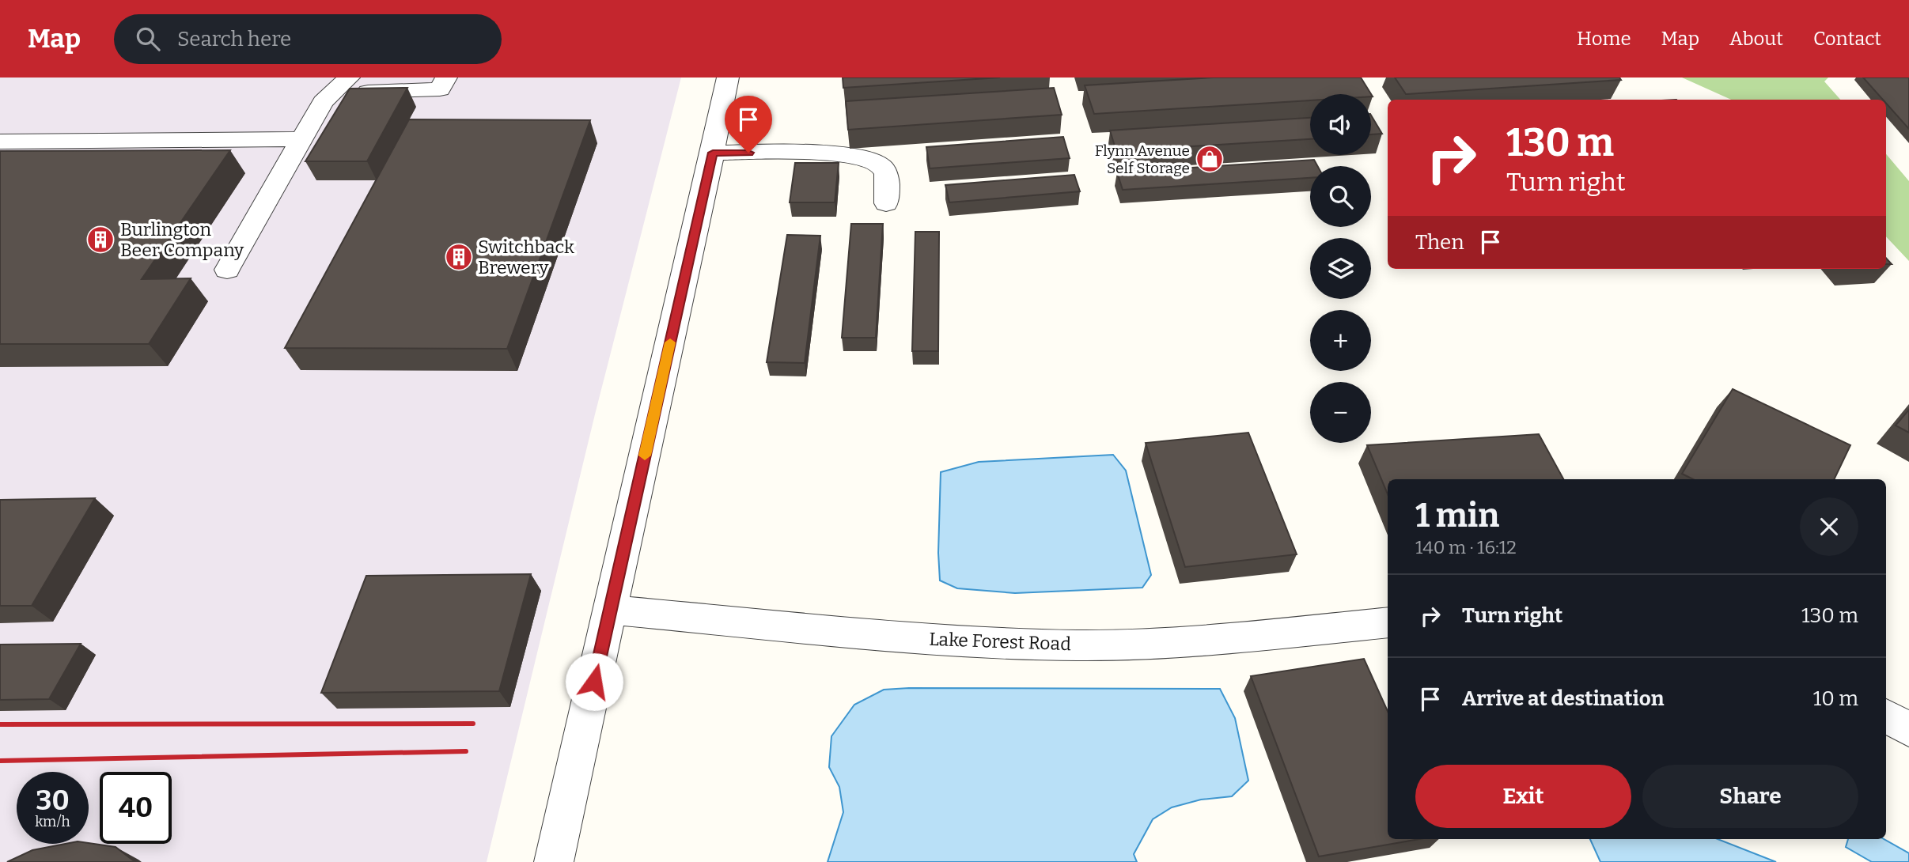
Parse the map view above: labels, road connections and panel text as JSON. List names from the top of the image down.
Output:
{
  "streets": {
    "street": ["Lake Forest Road"]
  },
  "places": {
    "shop": ["Flynn Avenue Self Storage"],
    "building": ["Burlington Beer Company", "Switchback Brewery"]
  },
  "page": {
    "header": "Map",
    "search": "Search here",
    "nav": [
      "Home",
      "Map",
      "About",
      "Contact"
    ],
    "map_buttons": ["+", "−"],
    "turn": ["130 m", "Turn right"],
    "then": "Then",
    "heading": ["1 min", "140 m · 16:12"],
    "list": [
      {
        "name": "Turn right",
        "value": "130 m"
      },
      {
        "name": "Arrive at destination",
        "value": "10 m"
      }
    ],
    "buttons": ["Exit", "Share"],
    "speed": "30 km/h",
    "limit": "40"
  }
}
